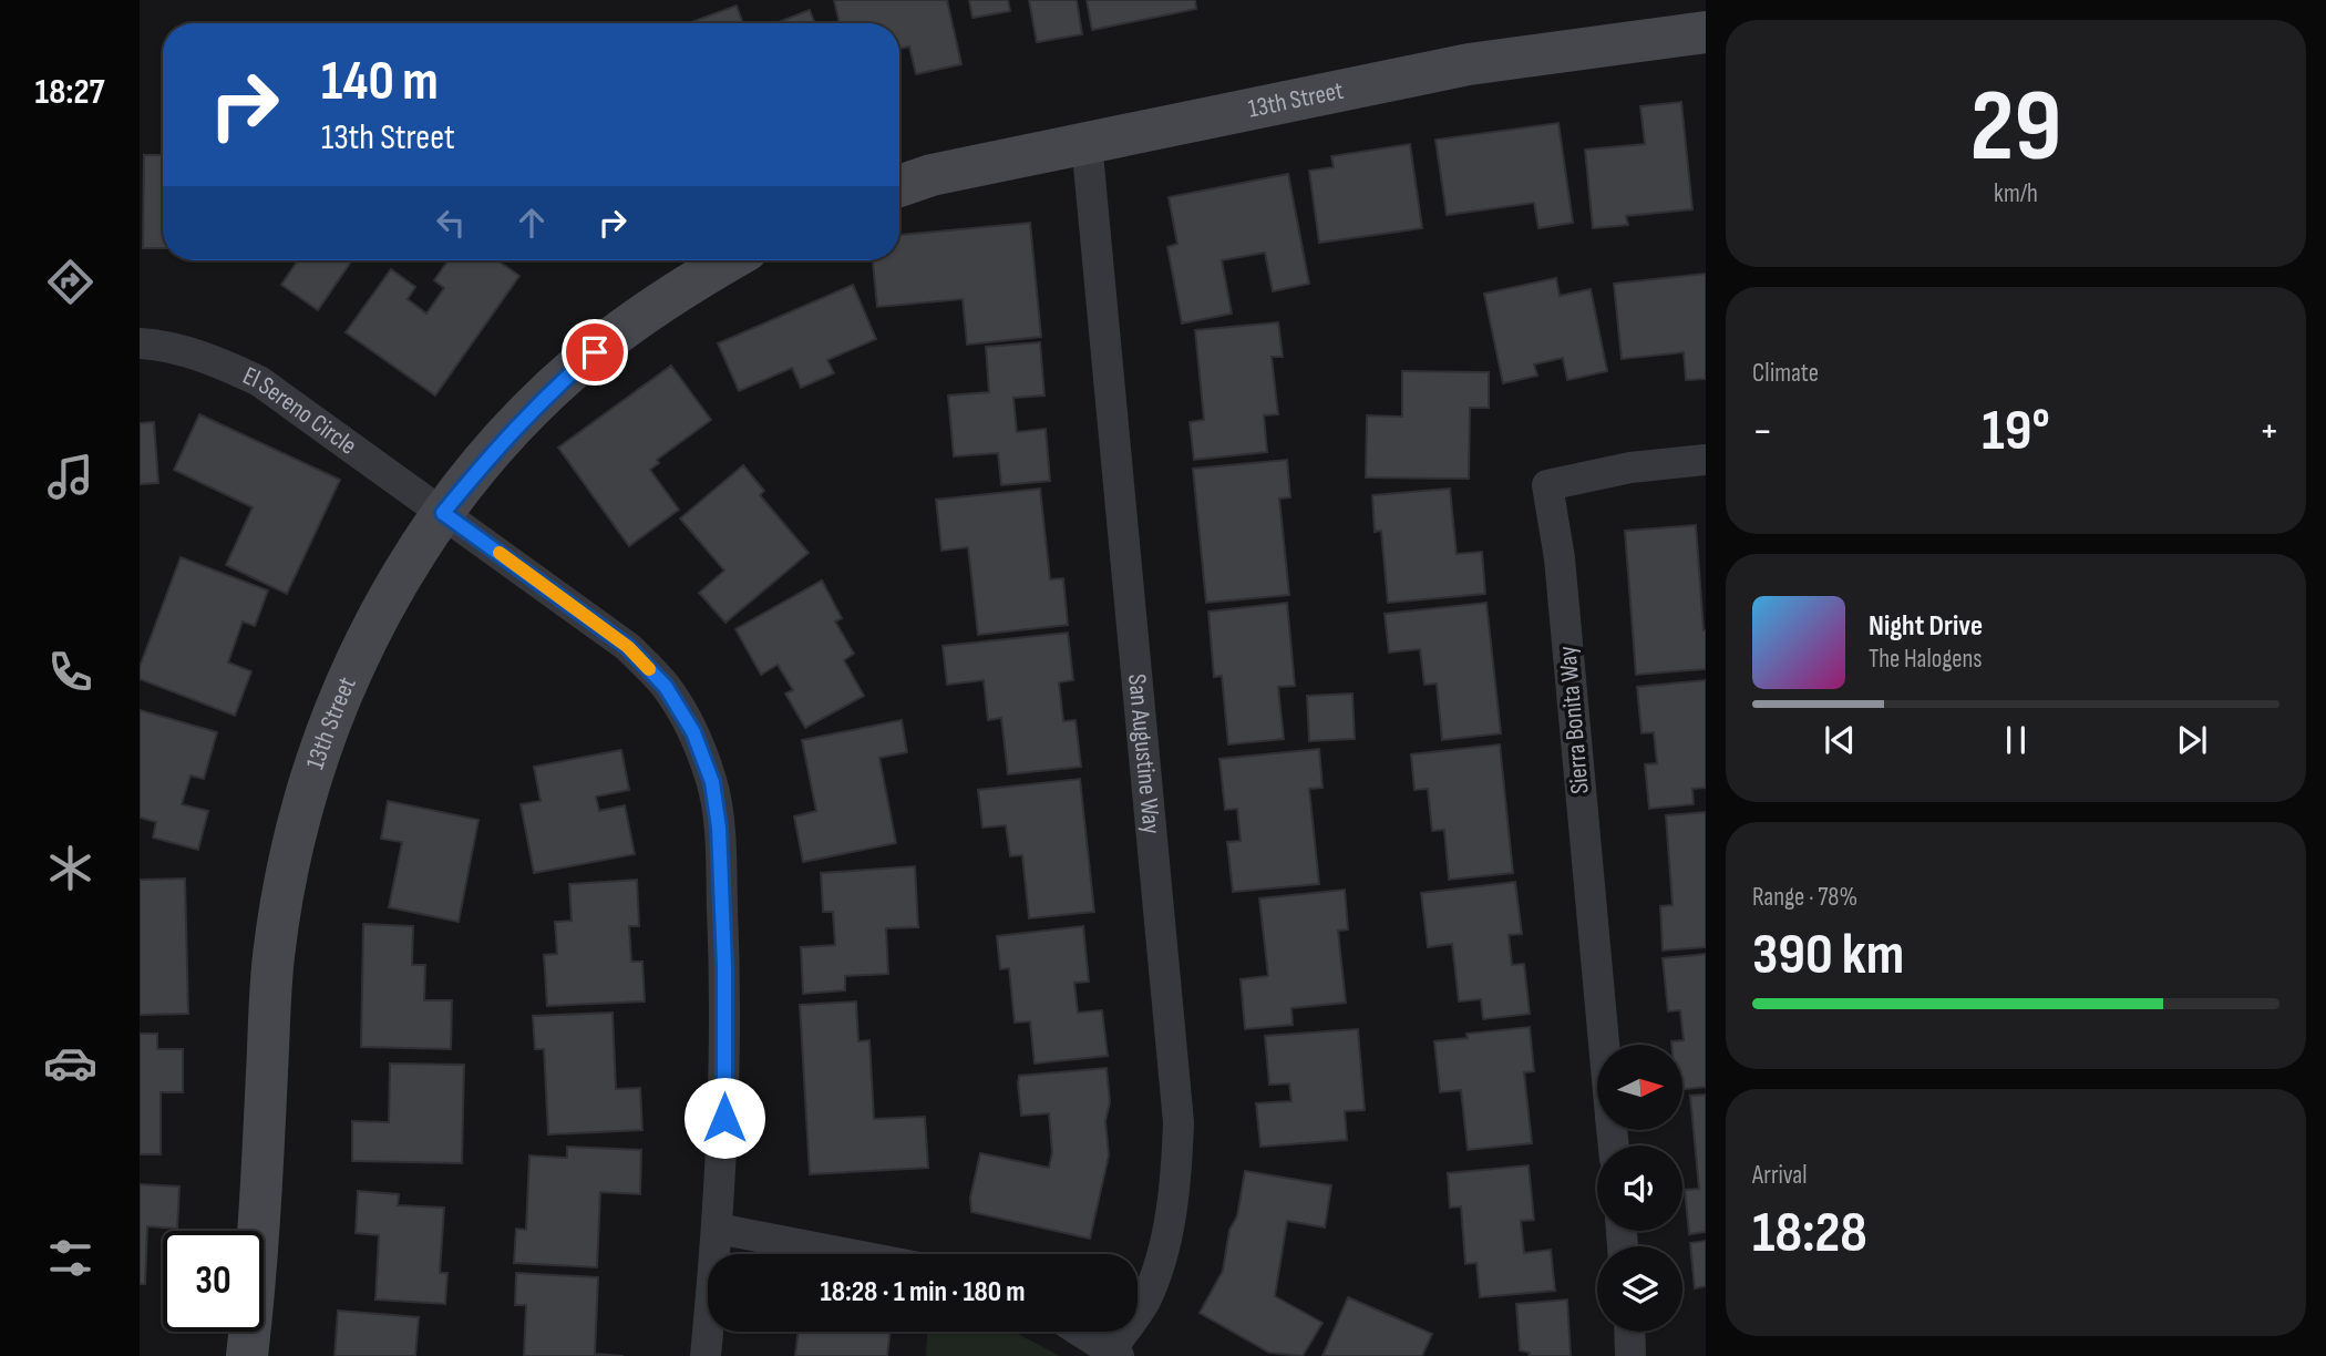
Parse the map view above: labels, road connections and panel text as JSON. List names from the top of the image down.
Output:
{
  "streets": {
    "street": [
      "13th Street",
      "El Sereno Circle",
      "Sierra Bonita Way",
      "San Augustine Way"
    ]
  },
  "crossings": [
    ["13th Street", "El Sereno Circle"],
    ["13th Street", "San Augustine Way"]
  ],
  "north": "right",
  "page": {
    "tabs": "18:27",
    "tile": [
      ["29", "km/h"],
      "Climate",
      ["Range · 78%", "390 km"],
      ["Arrival", "18:28"]
    ],
    "turn": ["140 m", "13th Street"],
    "heat": ["−", "19°", "+"],
    "song": ["Night Drive", "The Halogens"],
    "limit": "30",
    "trip": "18:28 · 1 min · 180 m"
  }
}
